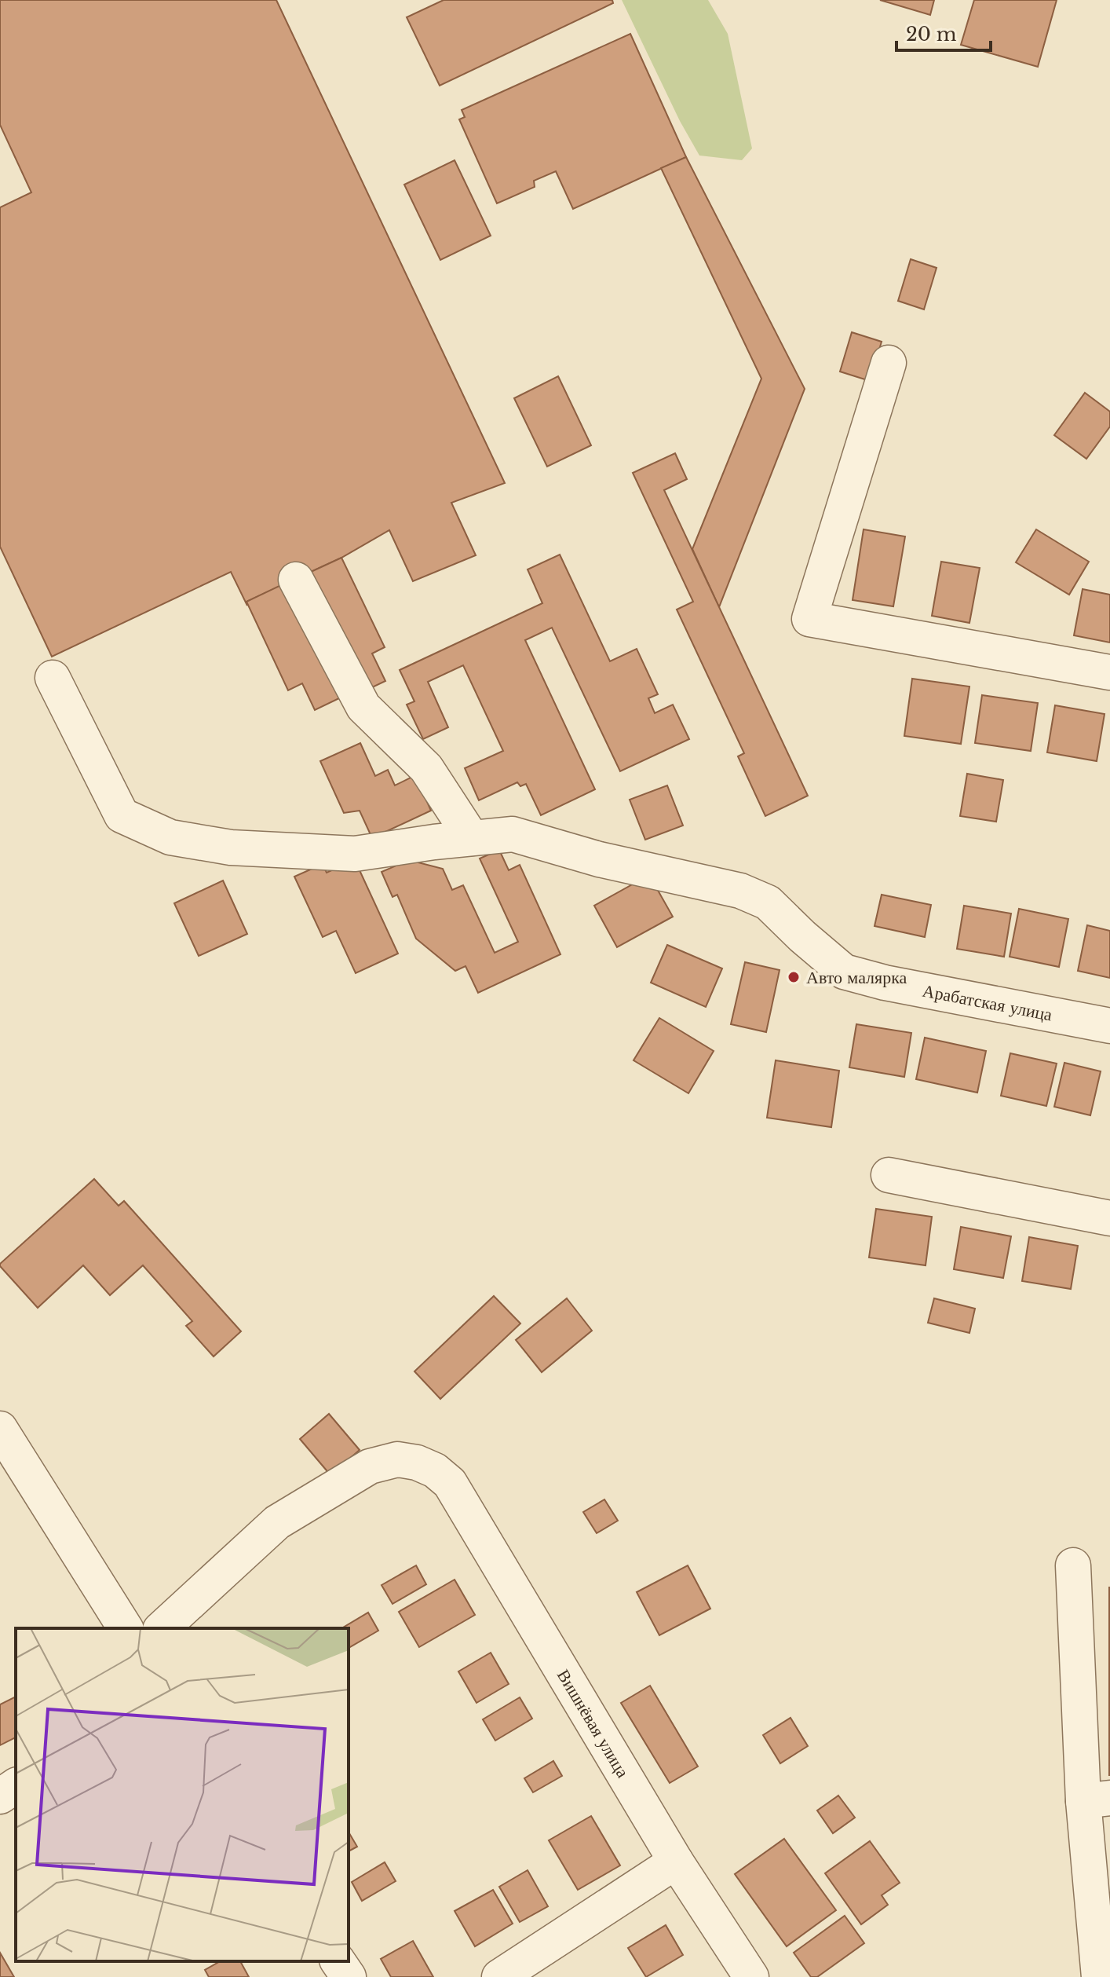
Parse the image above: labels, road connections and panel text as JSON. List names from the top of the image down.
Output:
{
  "streets": {
    "street": ["Арабатская улица", "Вишнёвая улица"]
  },
  "places": ["Авто малярка"],
  "scale_bar": "20 m"
}
